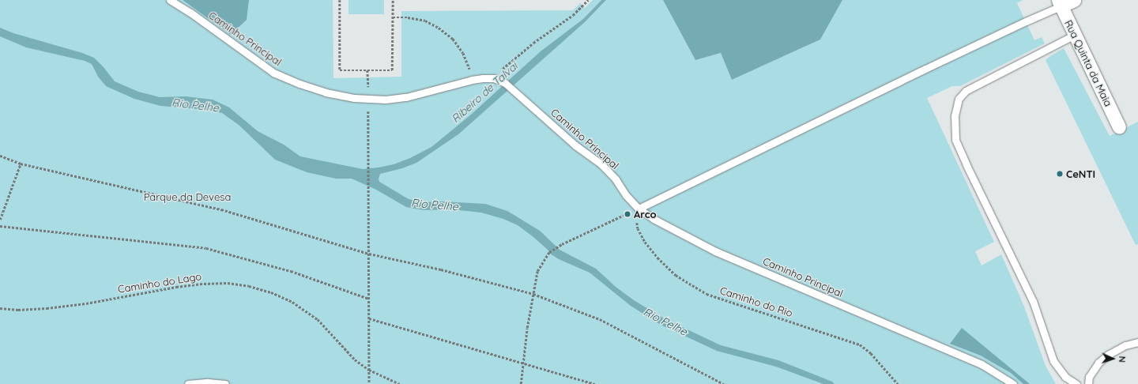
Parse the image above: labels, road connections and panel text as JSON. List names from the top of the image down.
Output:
{
  "streets": {
    "street": ["Rua Quinta da Maia"],
    "lane": ["Caminho Principal"],
    "path": ["Caminho do Lago", "Caminho do Rio"]
  },
  "crossings": [
    ["Caminho Principal", "Caminho do Rio"]
  ],
  "water": ["Ribeiro de Talvai", "Rio Pelhe"],
  "parks": ["Parque da Devesa"],
  "places": ["CeNTI", "Arco"],
  "north": "right"
}
